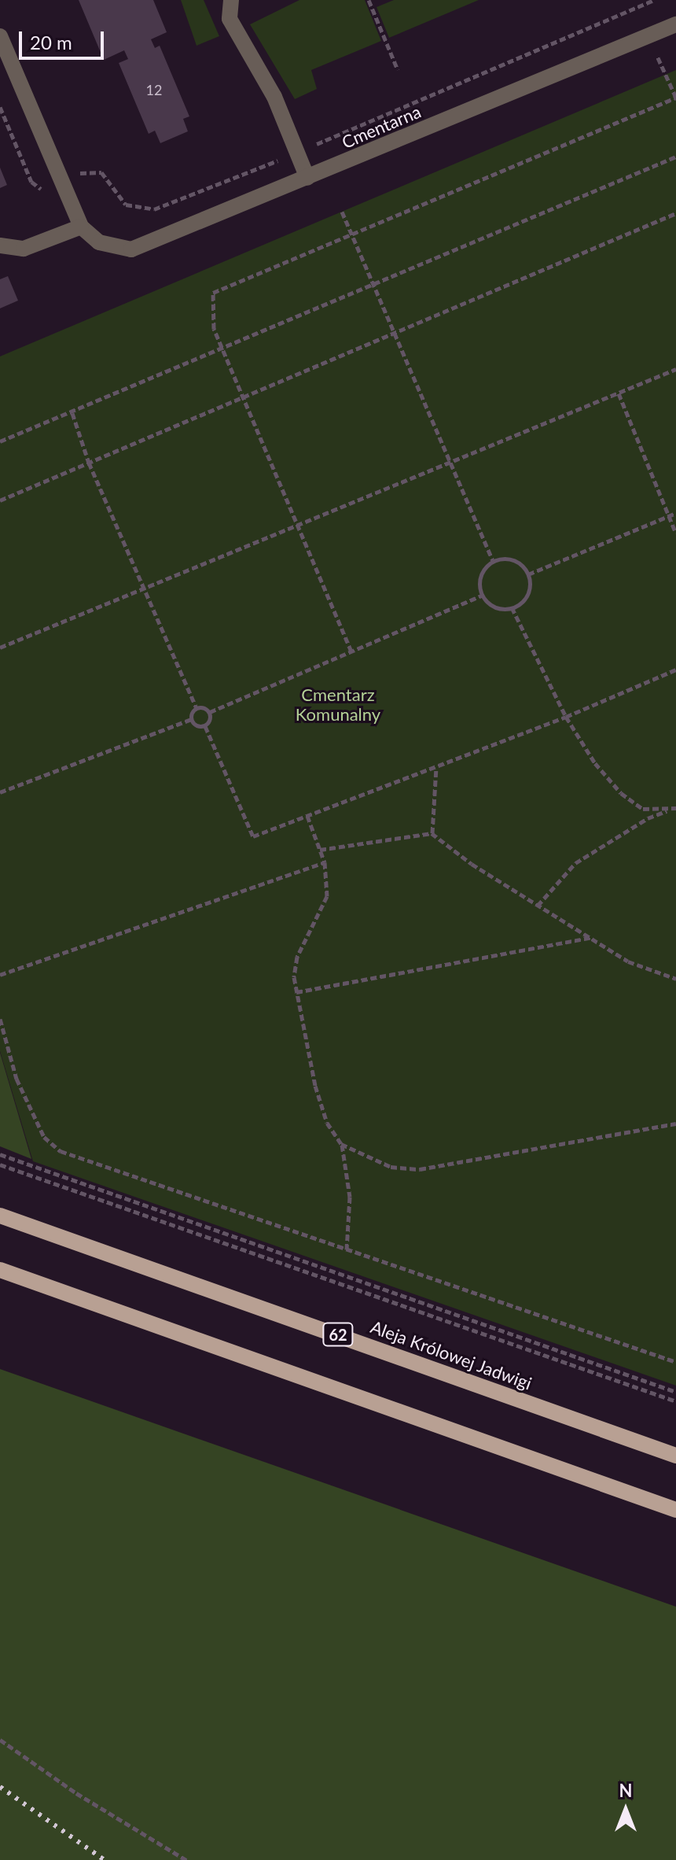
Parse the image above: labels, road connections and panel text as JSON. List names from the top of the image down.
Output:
{
  "streets": {
    "main road": ["62", "Aleja Królowej Jadwigi"],
    "street": ["Cmentarna"]
  },
  "parks": ["Cmentarz Komunalny"],
  "house_numbers": ["12"],
  "scale_bar": "20 m",
  "north": "top"
}
